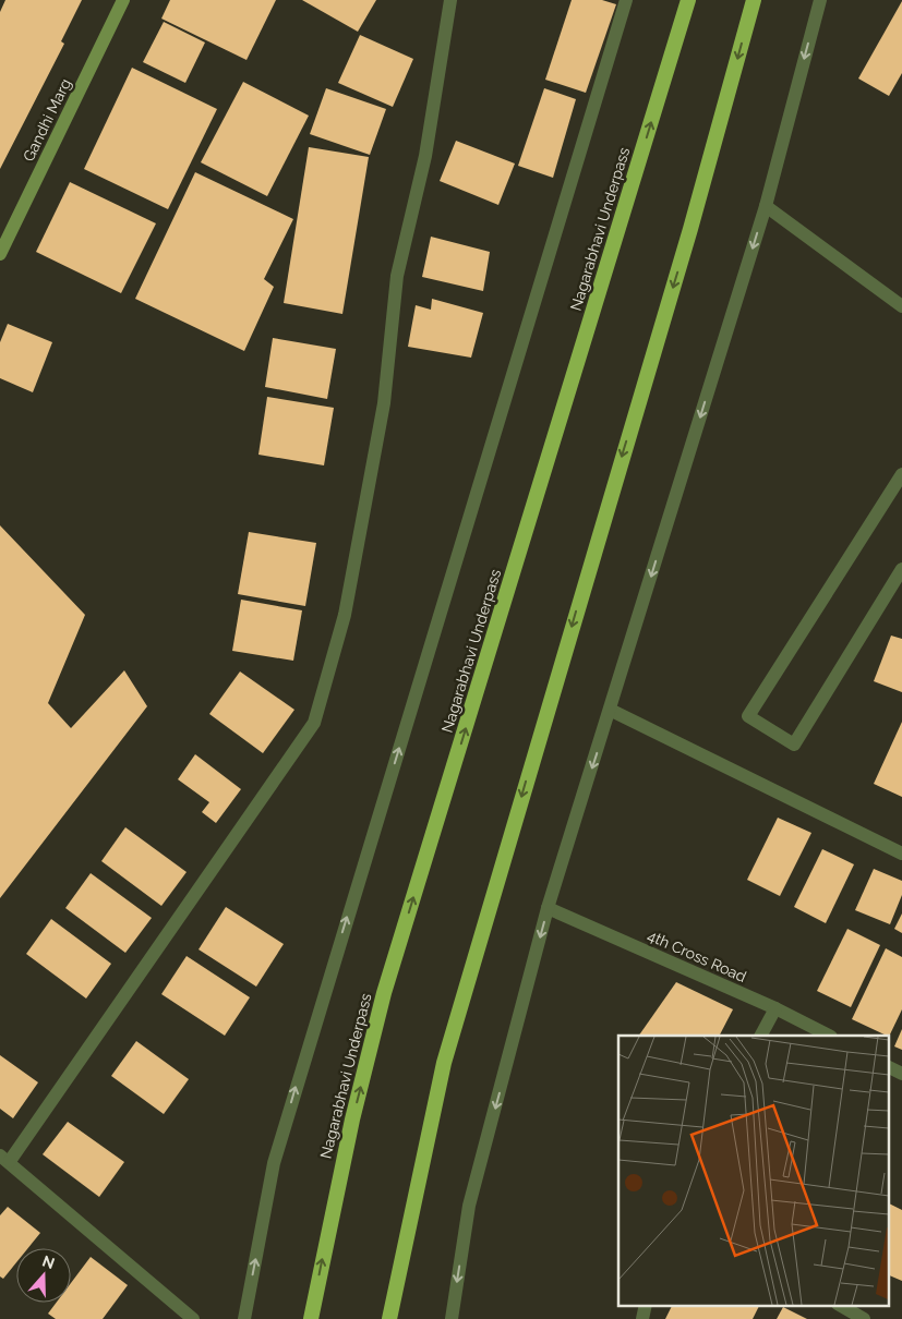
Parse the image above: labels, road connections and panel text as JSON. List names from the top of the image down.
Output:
{
  "streets": {
    "highway": ["Nagarabhavi Underpass"],
    "main road": ["Gandhi Marg"],
    "street": ["4th Cross Road"]
  },
  "north": "top"
}
